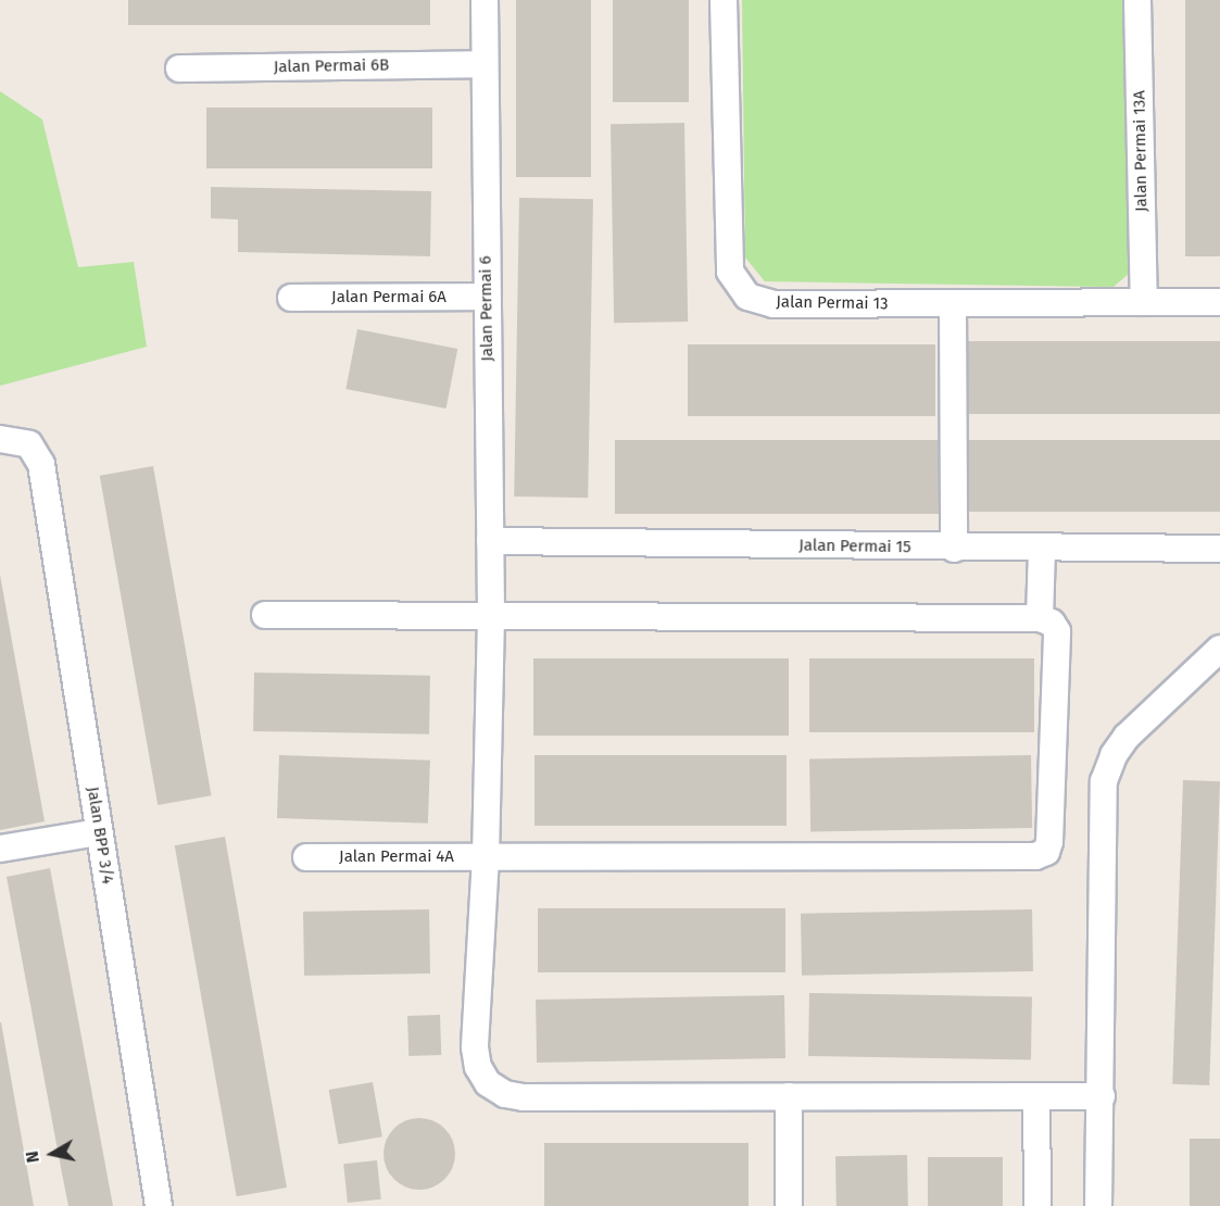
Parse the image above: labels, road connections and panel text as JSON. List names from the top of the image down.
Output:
{
  "streets": {
    "street": [
      "Jalan Permai 6B",
      "Jalan Permai 13A",
      "Jalan Permai 6A",
      "Jalan Permai 13",
      "Jalan Permai 6",
      "Jalan Permai 15",
      "Jalan BPP 3/4",
      "Jalan Permai 4A"
    ]
  },
  "crossings": [
    ["Jalan Permai 6B", "Jalan Permai 6"],
    ["Jalan Permai 13A", "Jalan Permai 13"],
    ["Jalan Permai 6A", "Jalan Permai 6"],
    ["Jalan Permai 6", "Jalan Permai 15"],
    ["Jalan Permai 6", "Jalan Permai 4A"]
  ],
  "north": "left"
}
